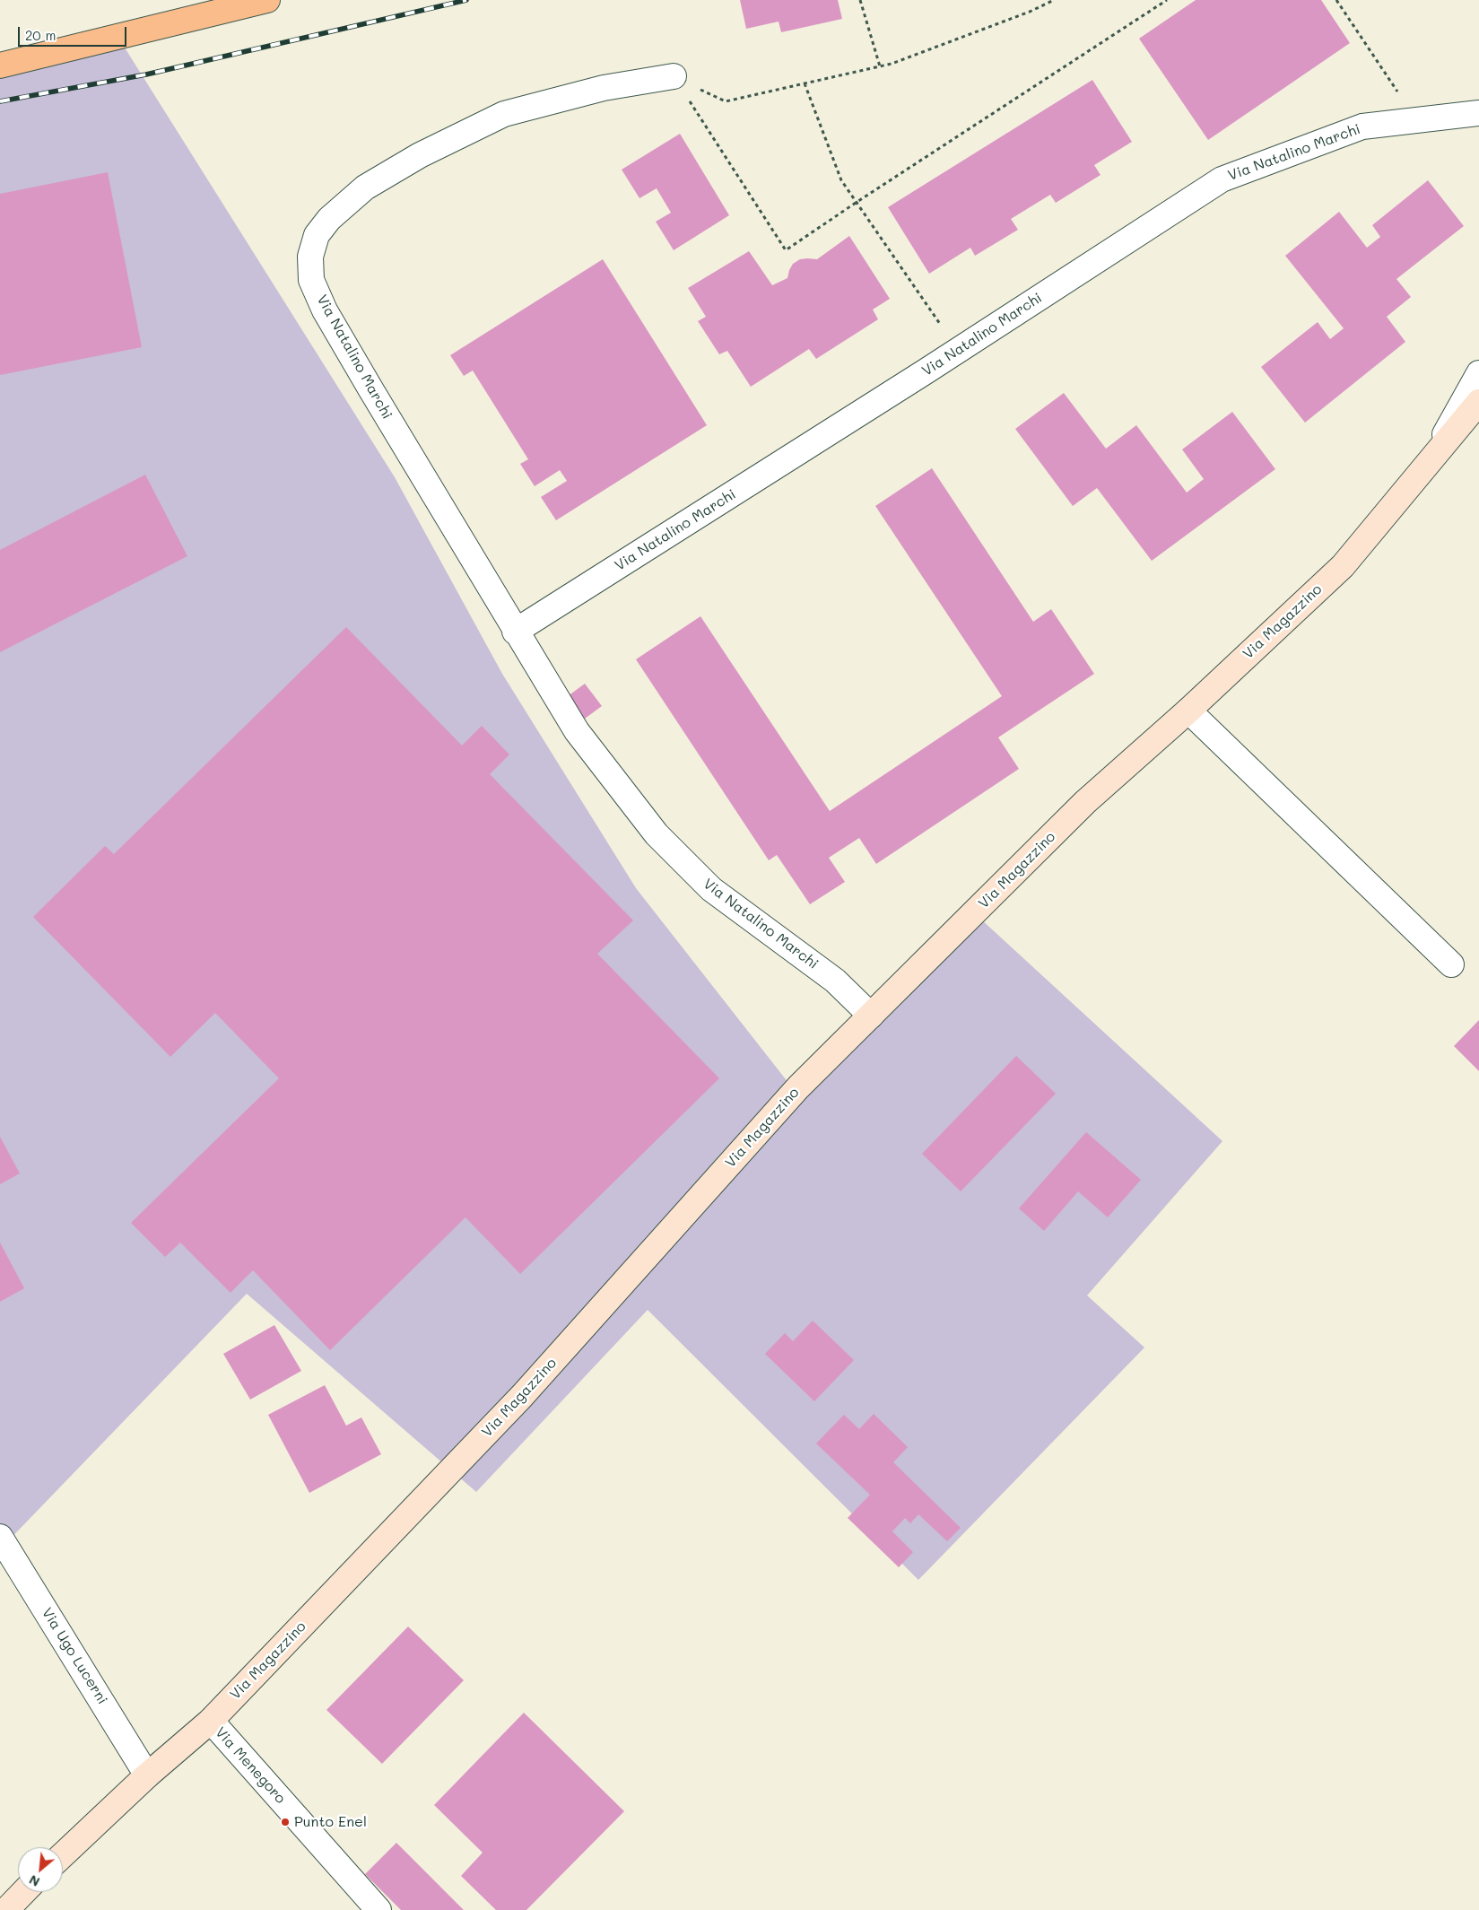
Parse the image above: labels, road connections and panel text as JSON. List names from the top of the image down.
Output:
{
  "streets": {
    "main road": ["Via Magazzino"],
    "street": ["Via Natalino Marchi", "Via Ugo Lucerni", "Via Menegoro"]
  },
  "crossings": [
    ["Via Natalino Marchi", "Via Magazzino"],
    ["Via Magazzino", "Via Ugo Lucerni"],
    ["Via Magazzino", "Via Menegoro"]
  ],
  "places": ["Punto Enel"],
  "scale_bar": "20 m",
  "north": "bottom left"
}
